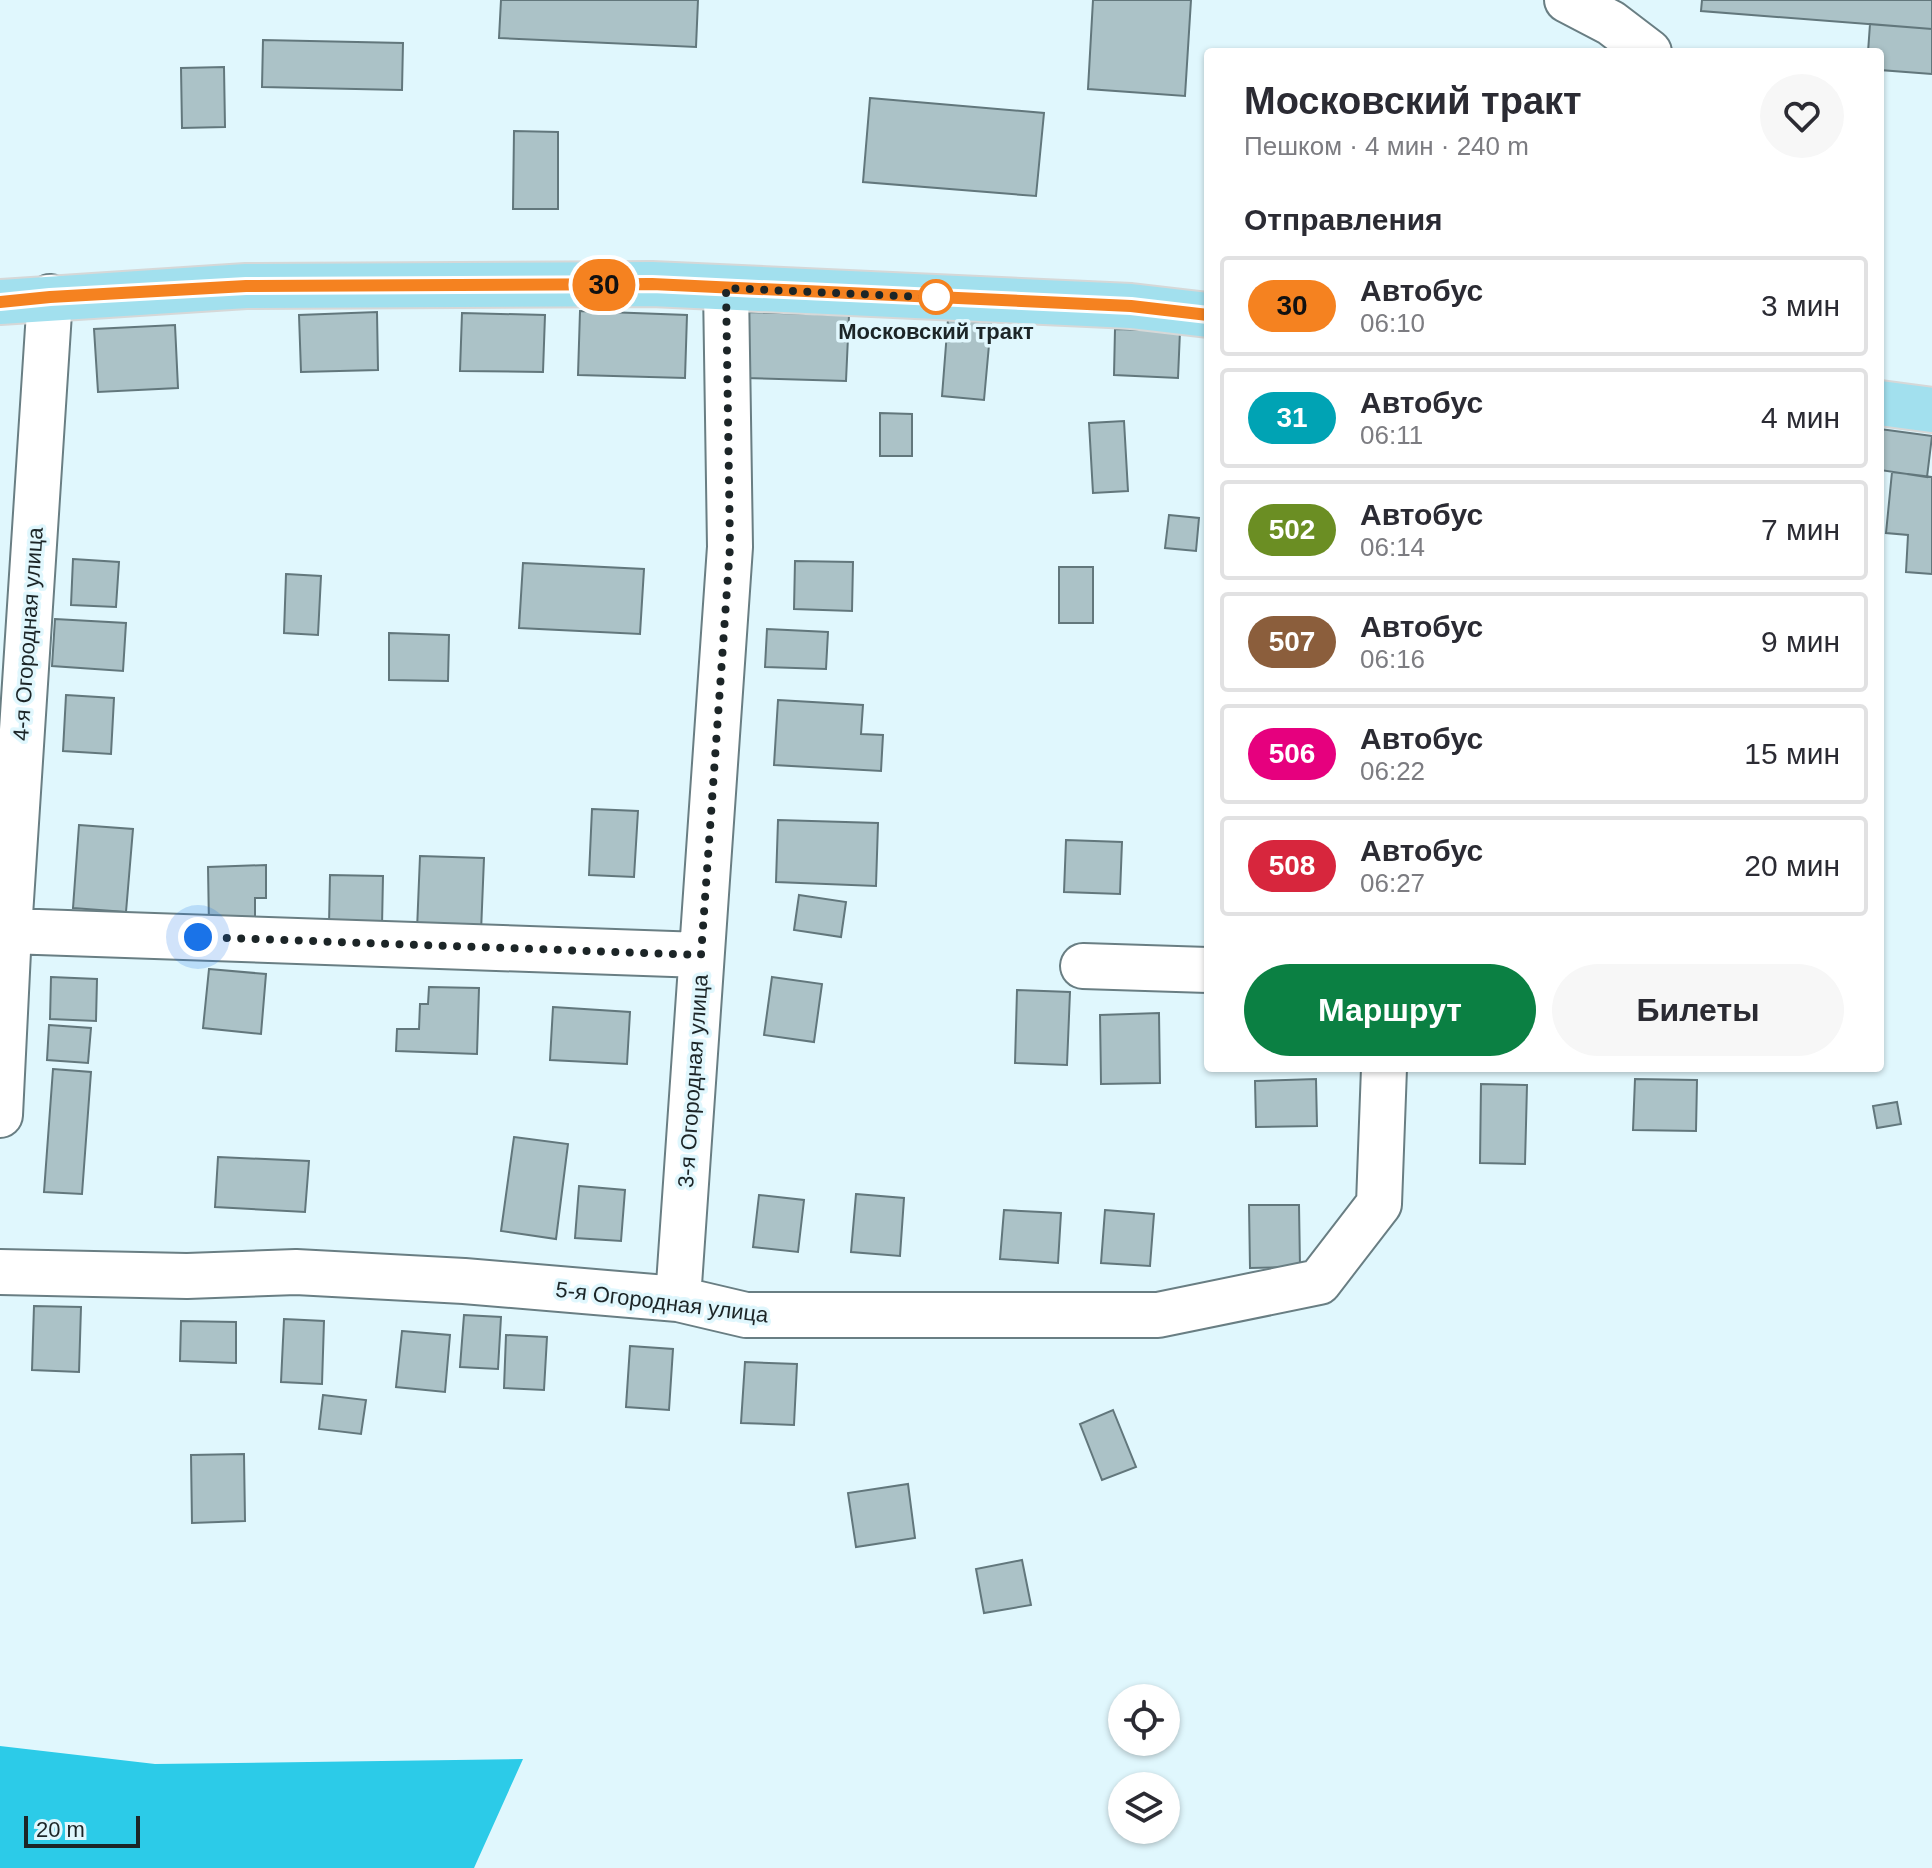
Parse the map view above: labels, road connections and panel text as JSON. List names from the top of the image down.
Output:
{
  "streets": {
    "street": ["4-я Огородная улица", "3-я Огородная улица", "5-я Огородная улица"]
  },
  "crossings": [
    ["3-я Огородная улица", "5-я Огородная улица"]
  ],
  "places": ["Московский тракт"],
  "lines": ["bus line 30"],
  "scale_bar": "20 m",
  "page": {
    "on_map": "30",
    "heading": [
      ["Московский тракт", "Пешком · 4 мин · 240 m"],
      "Отправления"
    ],
    "list": [
      {
        "mark": "30",
        "name": "Автобус",
        "note": "06:10",
        "value": "3 мин"
      },
      {
        "mark": "31",
        "name": "Автобус",
        "note": "06:11",
        "value": "4 мин"
      },
      {
        "mark": "502",
        "name": "Автобус",
        "note": "06:14",
        "value": "7 мин"
      },
      {
        "mark": "507",
        "name": "Автобус",
        "note": "06:16",
        "value": "9 мин"
      },
      {
        "mark": "506",
        "name": "Автобус",
        "note": "06:22",
        "value": "15 мин"
      },
      {
        "mark": "508",
        "name": "Автобус",
        "note": "06:27",
        "value": "20 мин"
      }
    ],
    "buttons": ["Маршрут", "Билеты"],
    "scale": "20 m"
  }
}
